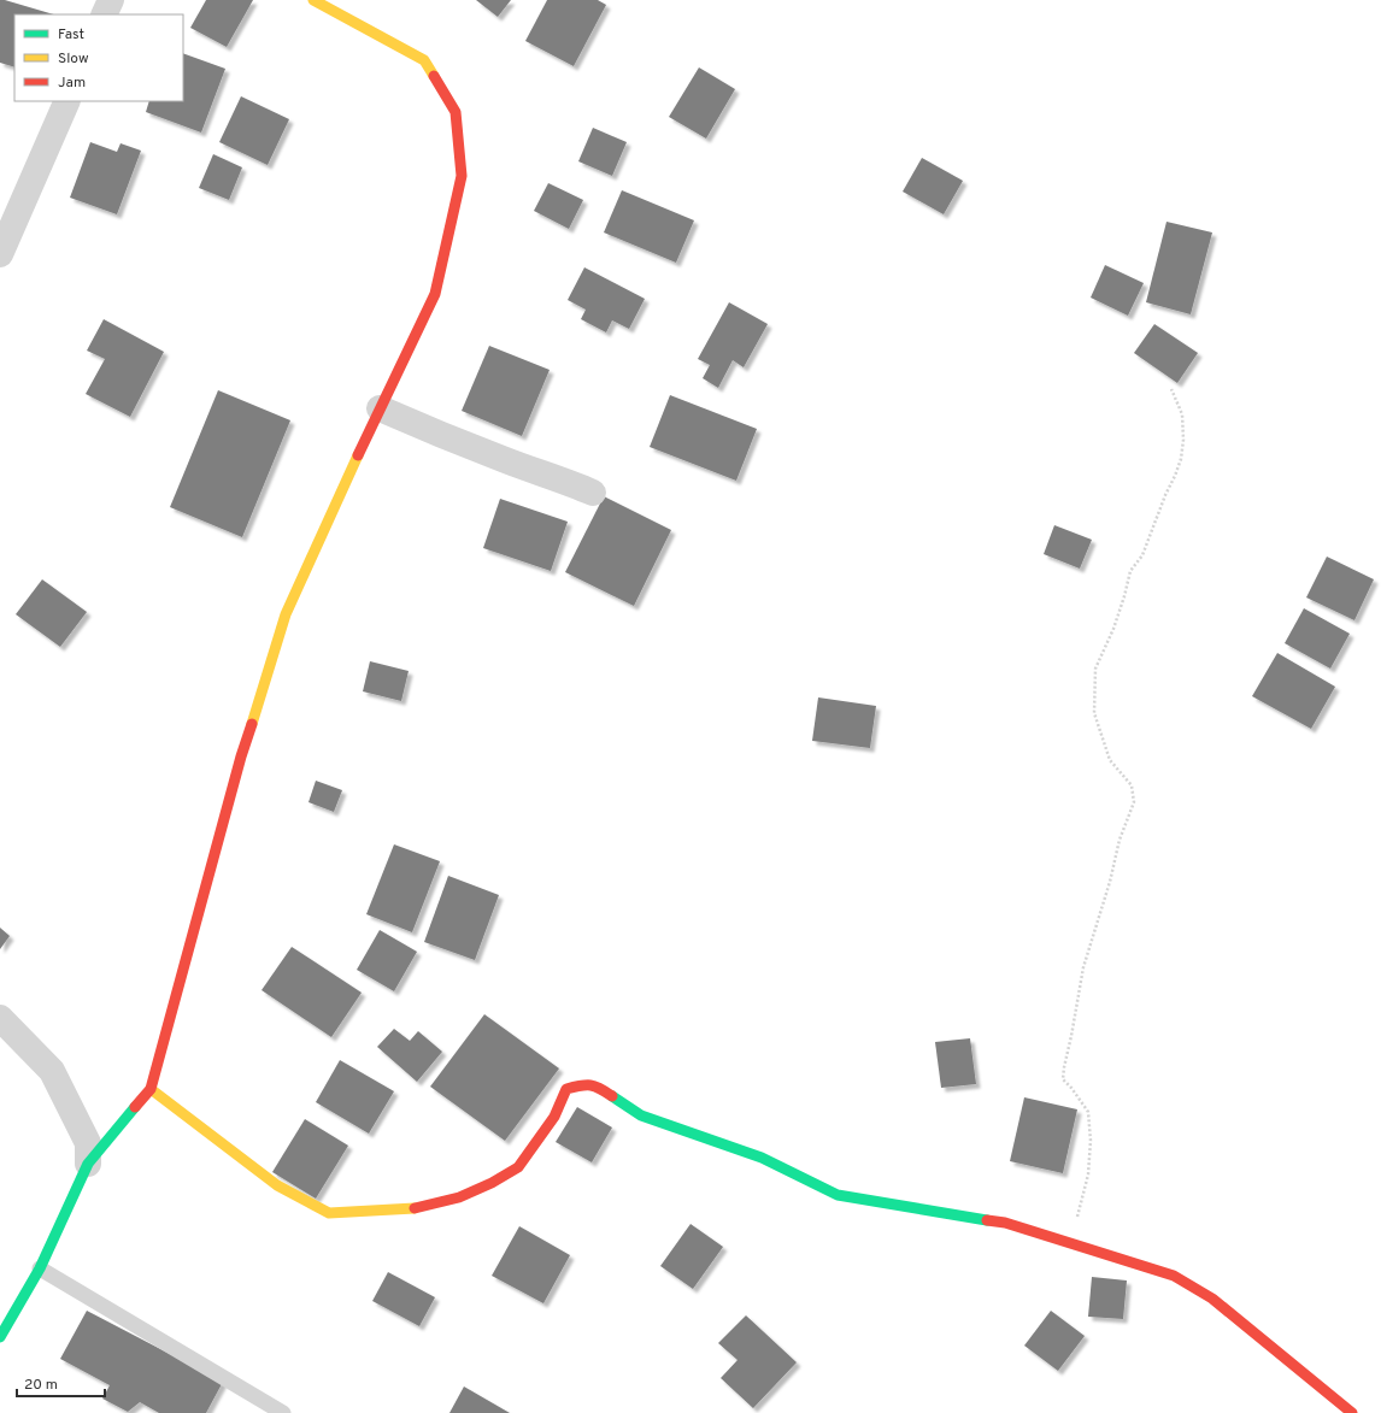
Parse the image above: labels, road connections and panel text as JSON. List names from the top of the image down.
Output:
{
  "legend": ["Fast", "Slow", "Jam"],
  "scale_bar": "20 m"
}
